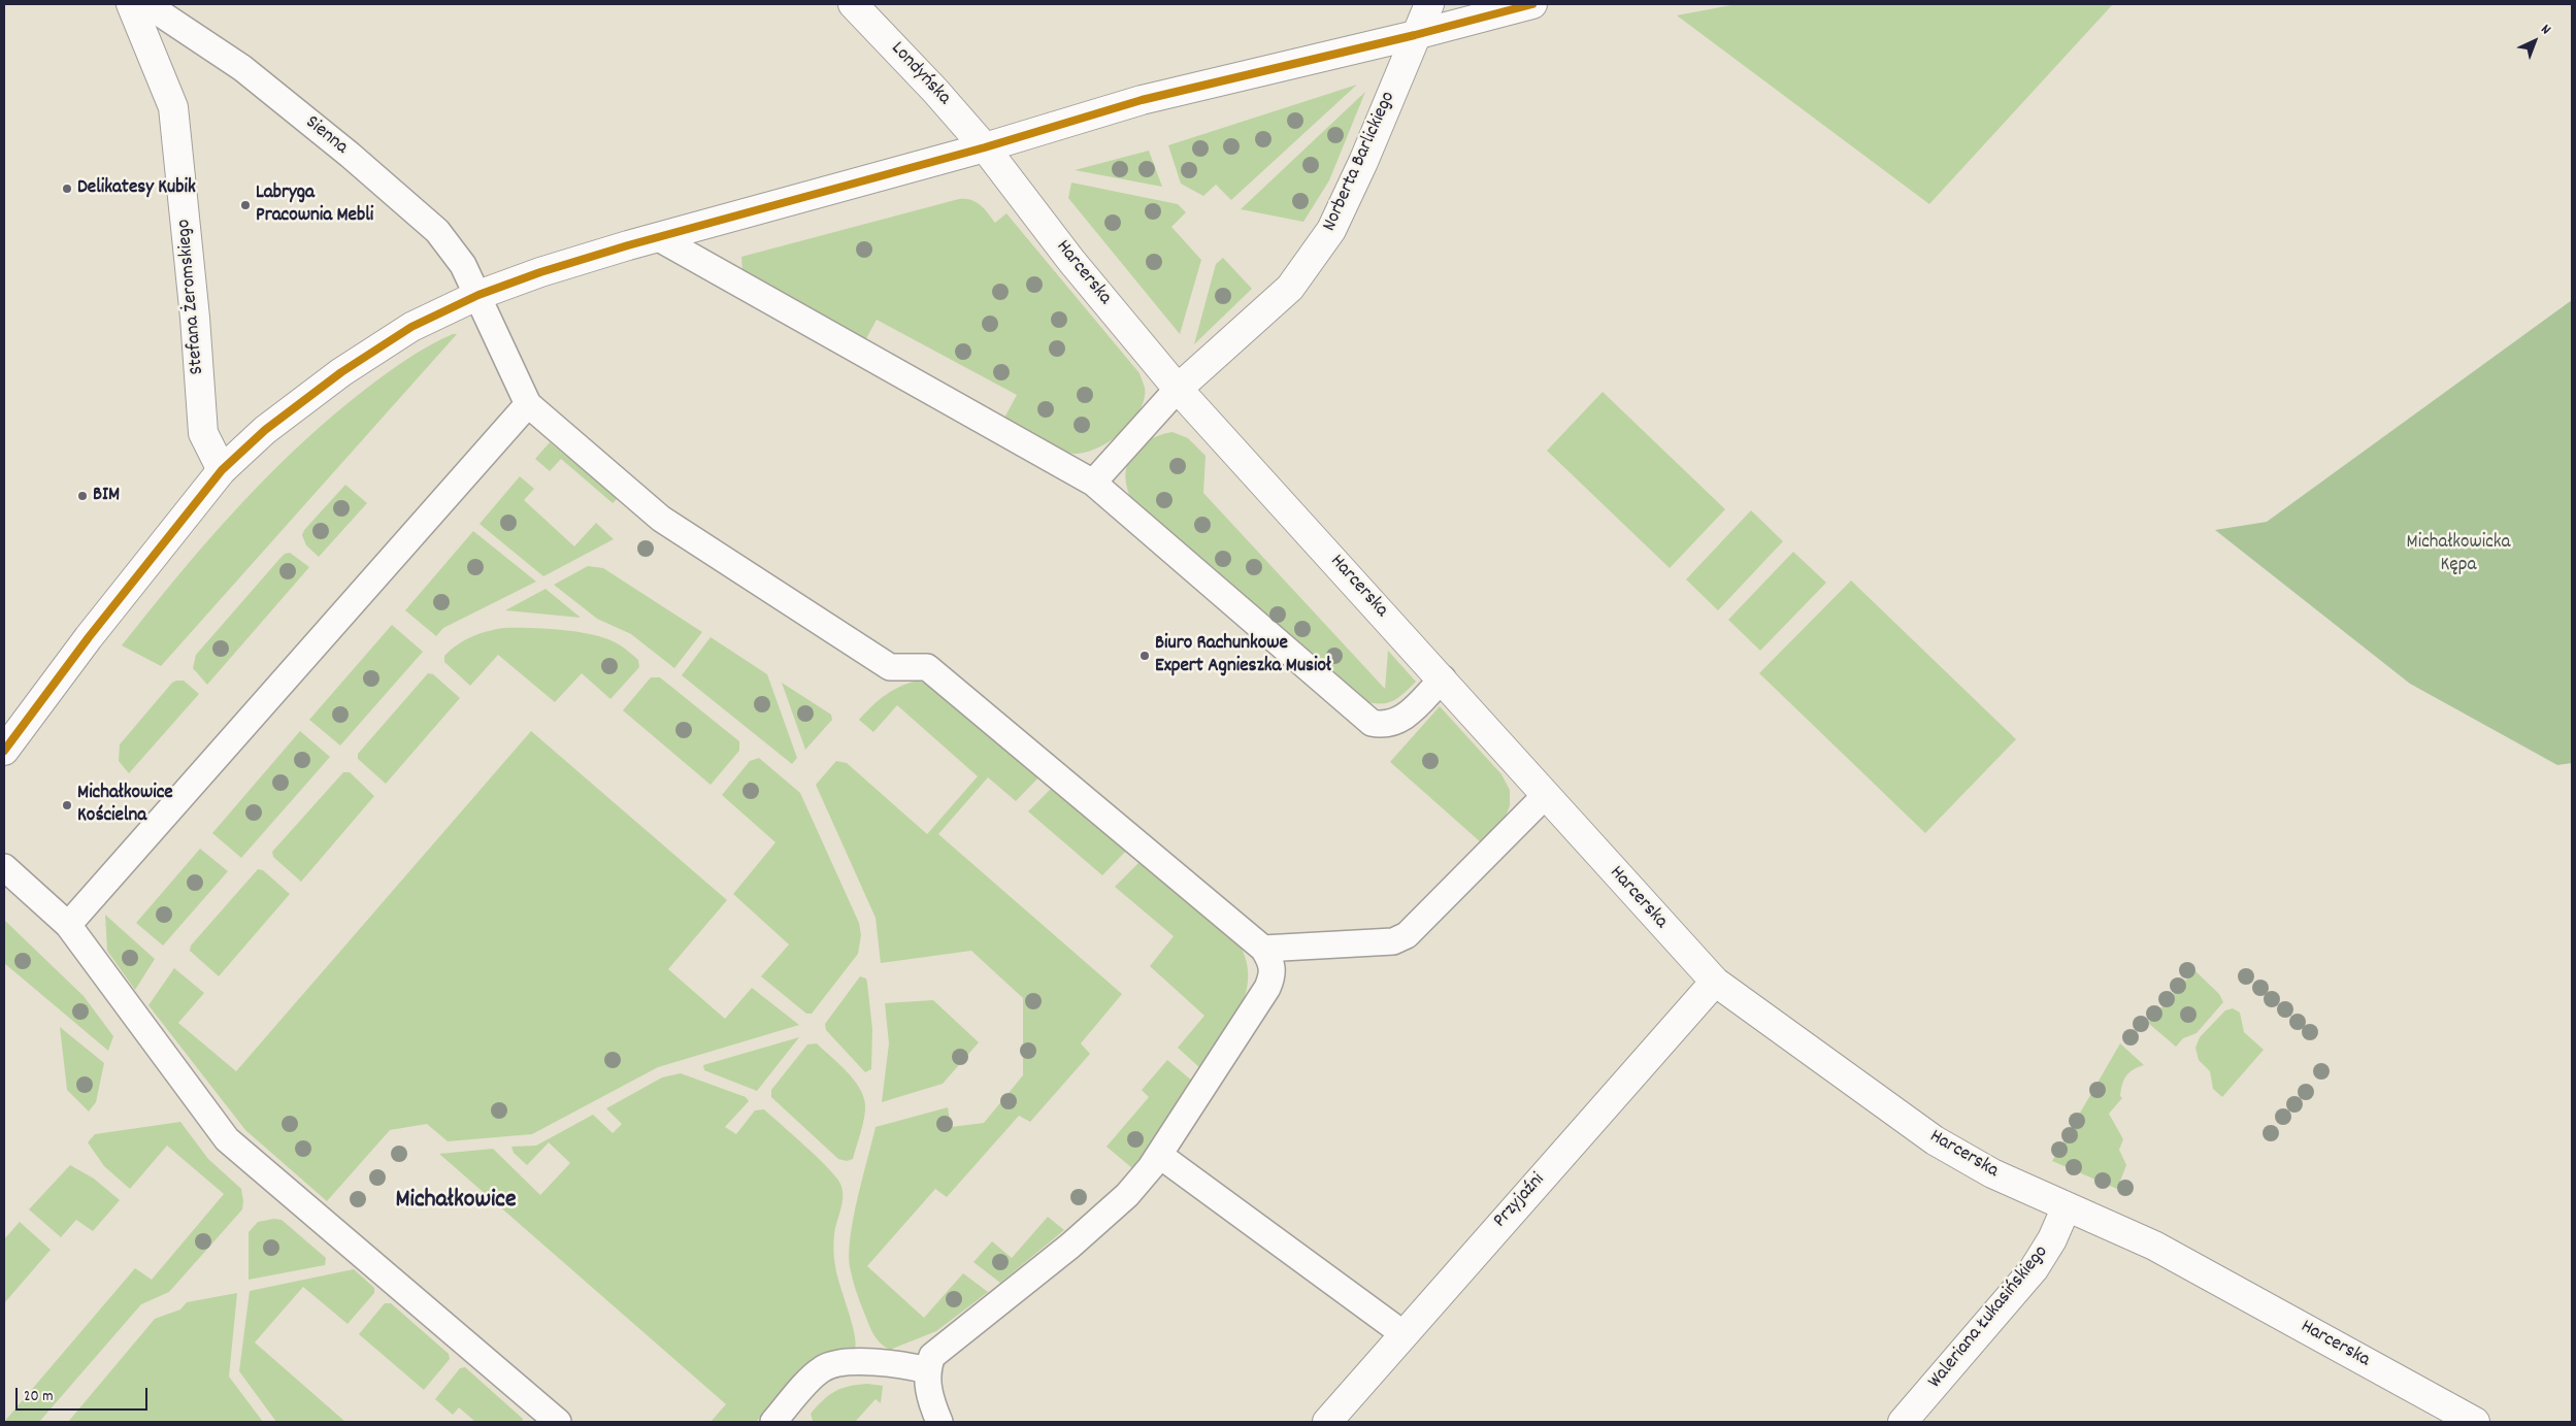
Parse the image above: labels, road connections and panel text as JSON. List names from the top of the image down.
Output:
{
  "streets": {
    "street": [
      "Londyńska",
      "Norberta Barlickiego",
      "Harcerska",
      "Stefana Żeromskiego",
      "Przyjaźni",
      "Waleriana Łukasińskiego"
    ],
    "lane": ["Sienna"]
  },
  "crossings": [
    ["Londyńska", "Harcerska"],
    ["Norberta Barlickiego", "Harcerska"],
    ["Harcerska", "Przyjaźni"],
    ["Harcerska", "Waleriana Łukasińskiego"]
  ],
  "districts": ["Michałkowice"],
  "parks": ["Michałkowicka Kępa"],
  "places": [
    "Delikatesy Kubik",
    "Labryga Pracownia Mebli",
    "BIM",
    "Biuro Rachunkowe Expert Agnieszka Musioł",
    "Michałkowice Kościelna"
  ],
  "scale_bar": "20 m",
  "north": "top right"
}
